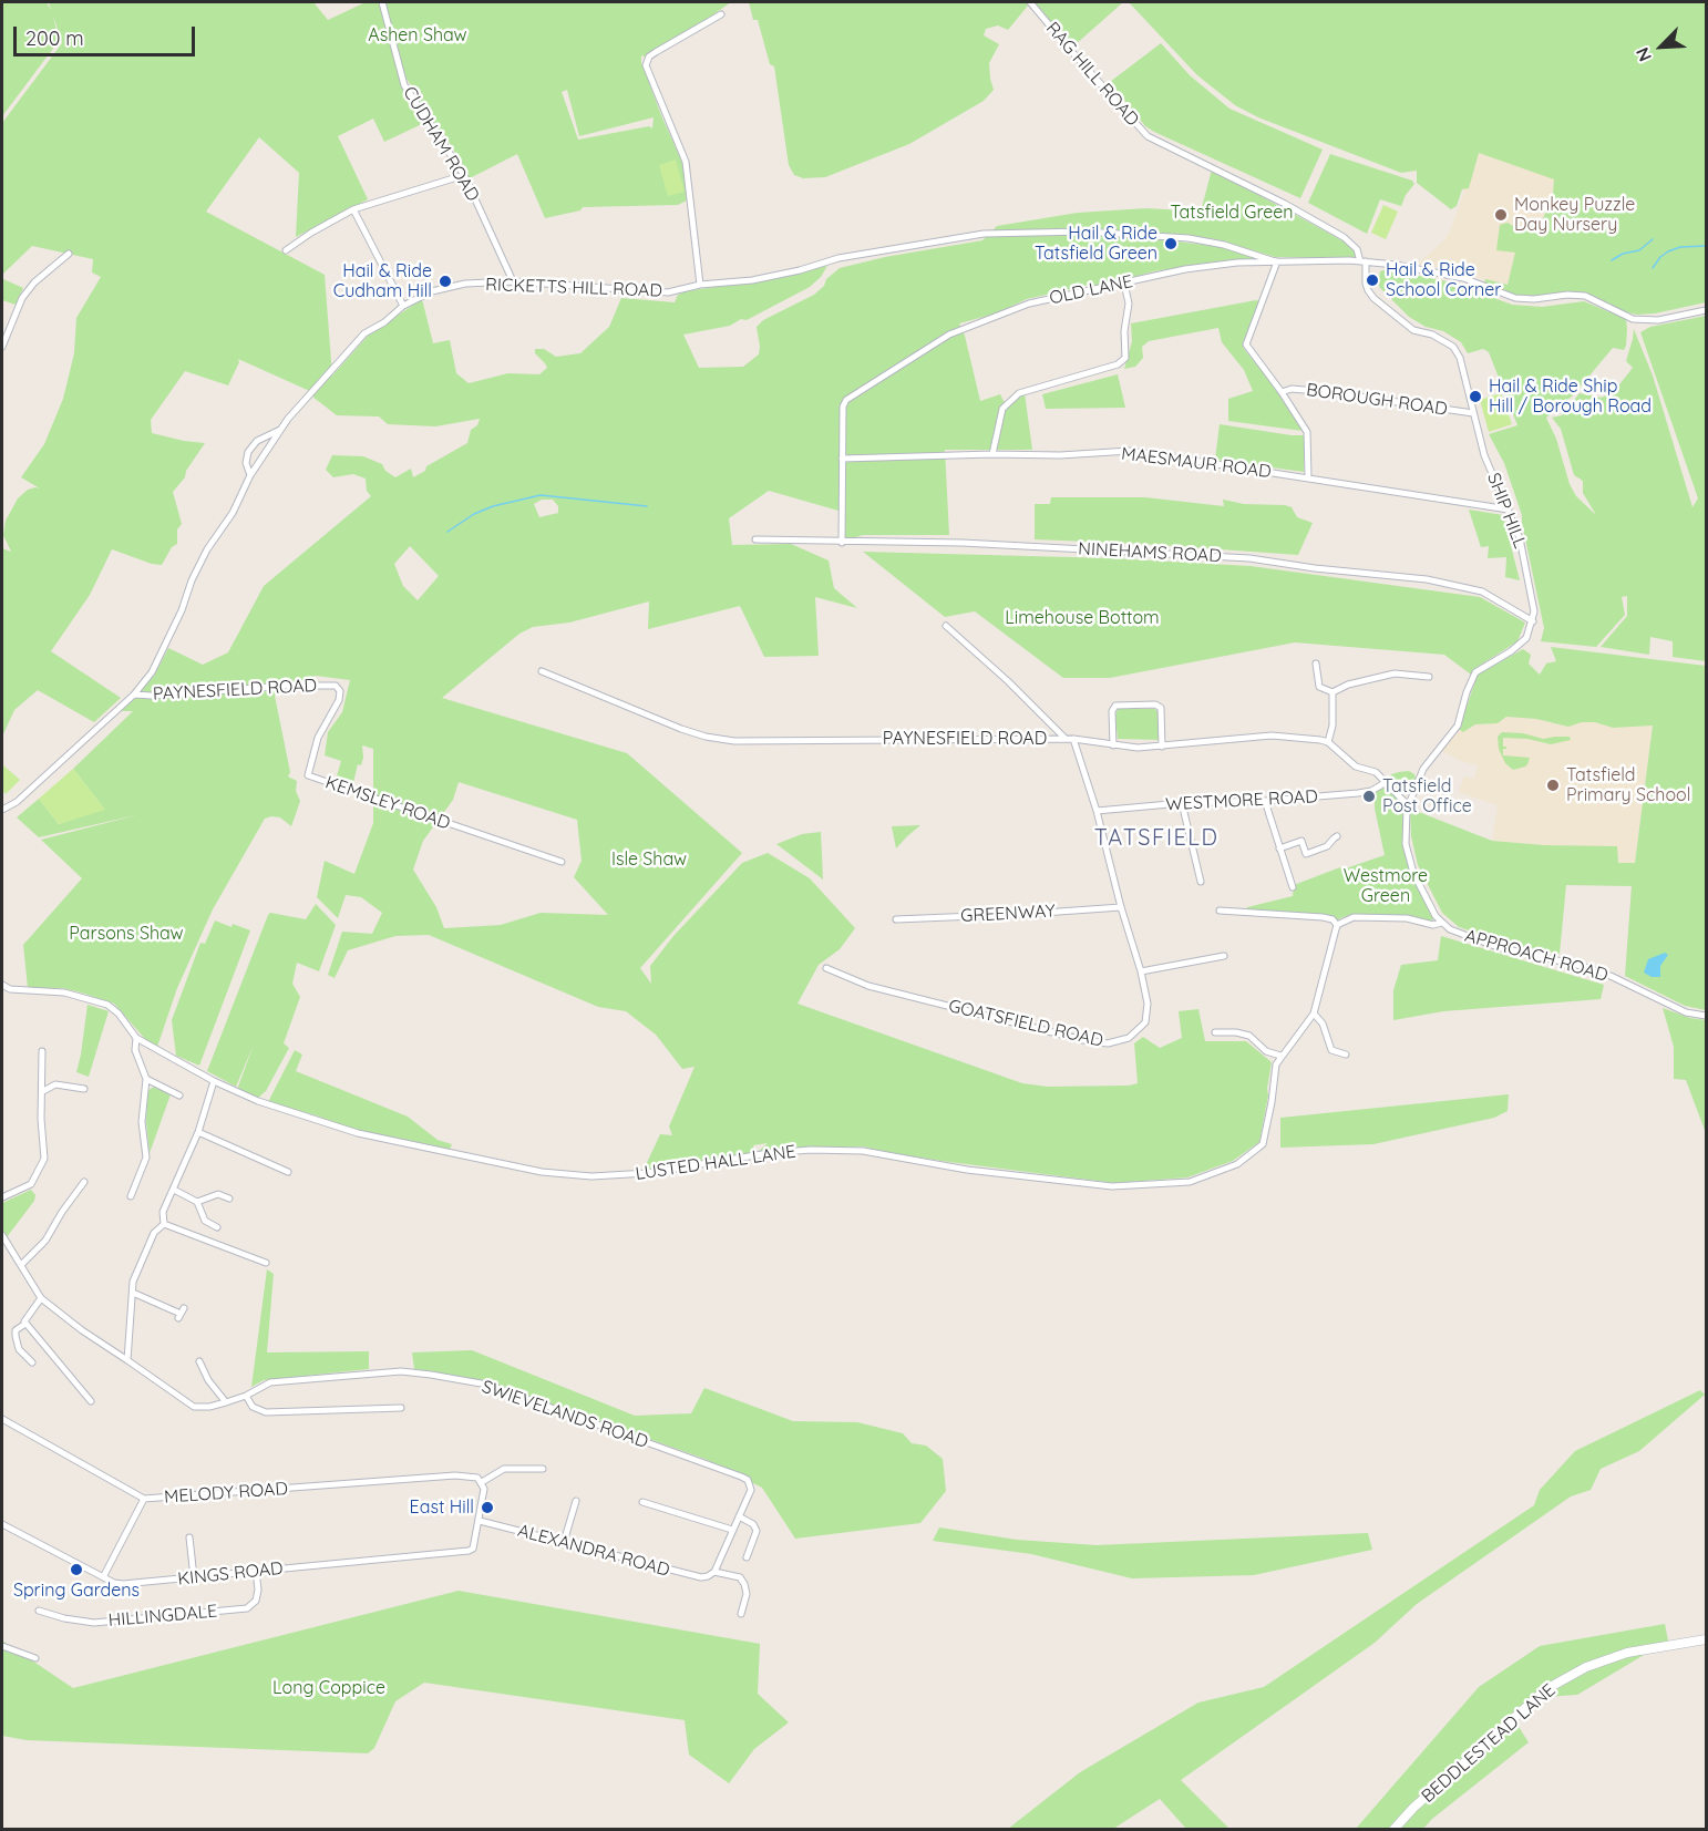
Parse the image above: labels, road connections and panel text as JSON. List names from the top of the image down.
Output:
{
  "streets": {
    "street": [
      "RAG HILL ROAD",
      "CUDHAM ROAD",
      "RICKETTS HILL ROAD",
      "OLD LANE",
      "BOROUGH ROAD",
      "MAESMAUR ROAD",
      "SHIP HILL",
      "NINEHAMS ROAD",
      "PAYNESFIELD ROAD",
      "WESTMORE ROAD",
      "KEMSLEY ROAD",
      "GREENWAY",
      "APPROACH ROAD",
      "GOATSFIELD ROAD",
      "LUSTED HALL LANE",
      "SWIEVELANDS ROAD",
      "MELODY ROAD",
      "ALEXANDRA ROAD",
      "KINGS ROAD",
      "HILLINGDALE",
      "BEDDLESTEAD LANE"
    ]
  },
  "crossings": [
    ["RAG HILL ROAD", "OLD LANE"],
    ["RAG HILL ROAD", "SHIP HILL"],
    ["CUDHAM ROAD", "RICKETTS HILL ROAD"],
    ["RICKETTS HILL ROAD", "OLD LANE"],
    ["RICKETTS HILL ROAD", "PAYNESFIELD ROAD"],
    ["OLD LANE", "MAESMAUR ROAD"],
    ["OLD LANE", "SHIP HILL"],
    ["BOROUGH ROAD", "SHIP HILL"],
    ["MAESMAUR ROAD", "SHIP HILL"],
    ["SHIP HILL", "NINEHAMS ROAD"],
    ["PAYNESFIELD ROAD", "KEMSLEY ROAD"],
    ["PAYNESFIELD ROAD", "GOATSFIELD ROAD"],
    ["WESTMORE ROAD", "GOATSFIELD ROAD"],
    ["GREENWAY", "GOATSFIELD ROAD"],
    ["ALEXANDRA ROAD", "KINGS ROAD"],
    ["KINGS ROAD", "HILLINGDALE"]
  ],
  "districts": ["TATSFIELD"],
  "parks": [
    "Ashen Shaw",
    "Tatsfield Green",
    "Limehouse Bottom",
    "Isle Shaw",
    "Westmore Green",
    "Parsons Shaw",
    "Long Coppice"
  ],
  "places": [
    "Monkey Puzzle Day Nursery",
    "Hail & Ride Tatsfield Green",
    "Hail & Ride School Corner",
    "Hail & Ride Cudham Hill",
    "Hail & Ride Ship Hill / Borough Road",
    "Tatsfield Primary School",
    "Tatsfield Post Office",
    "East Hill",
    "Spring Gardens"
  ],
  "scale_bar": "200 m",
  "north": "bottom left"
}
